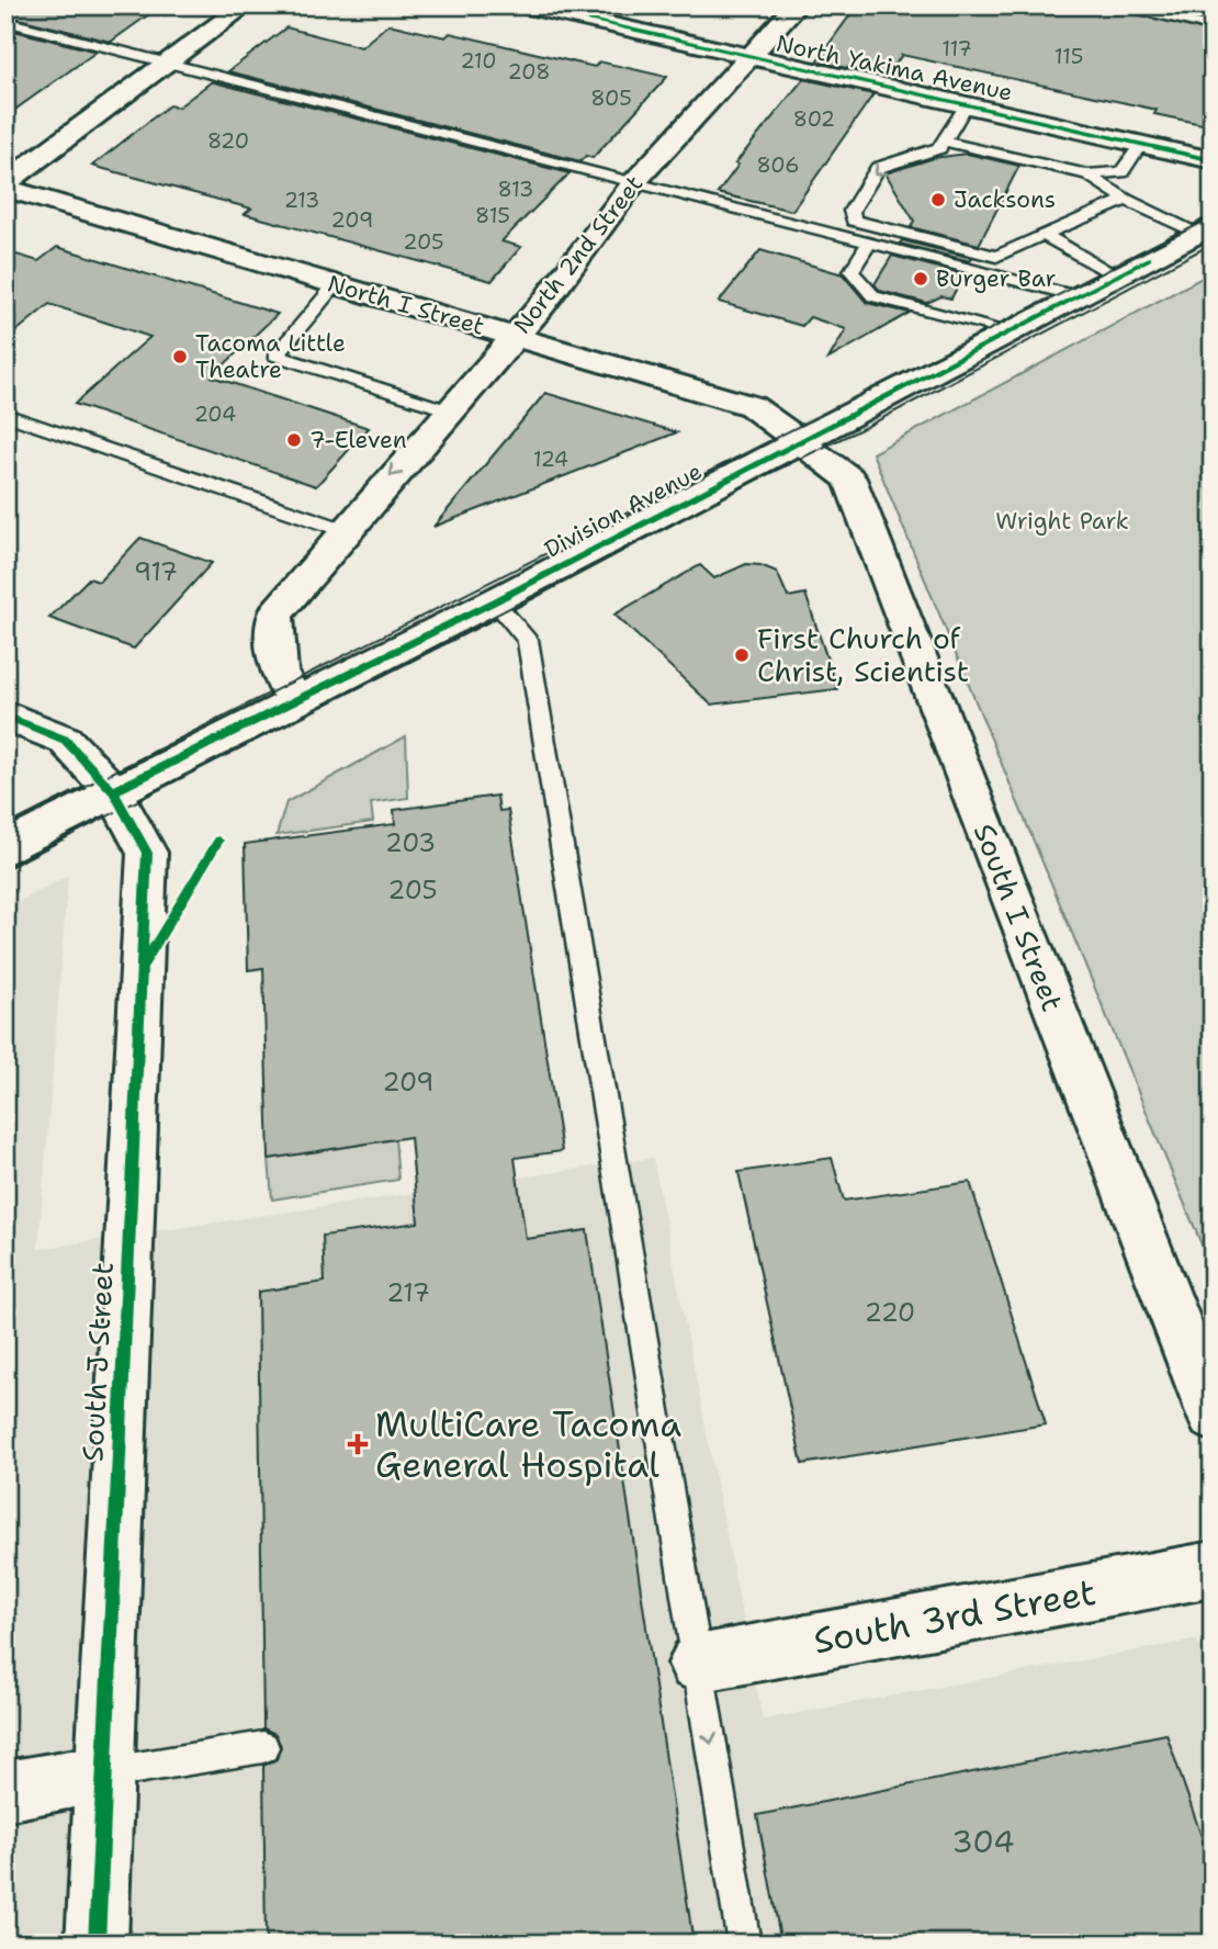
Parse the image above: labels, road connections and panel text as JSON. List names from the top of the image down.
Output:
{
  "streets": {
    "street": [
      "North Yakima Avenue",
      "North 2nd Street",
      "North I Street",
      "Division Avenue",
      "South I Street",
      "South J Street",
      "South 3rd Street"
    ]
  },
  "crossings": [
    ["North Yakima Avenue", "North 2nd Street"],
    ["North 2nd Street", "North I Street"],
    ["North 2nd Street", "Division Avenue"],
    ["North I Street", "Division Avenue"],
    ["North I Street", "South I Street"],
    ["Division Avenue", "South I Street"],
    ["Division Avenue", "South J Street"]
  ],
  "parks": ["Wright Park"],
  "places": {
    "other": [
      "Jacksons",
      "Burger Bar",
      "Tacoma Little Theatre",
      "7-Eleven",
      "First Church of Christ, Scientist"
    ],
    "health": ["MultiCare Tacoma General Hospital"]
  },
  "house_numbers": [
    "117",
    "115",
    "210",
    "208",
    "805",
    "802",
    "820",
    "806",
    "813",
    "213",
    "815",
    "209",
    "205",
    "204",
    "124",
    "917",
    "203",
    "205",
    "209",
    "217",
    "220",
    "304"
  ]
}
